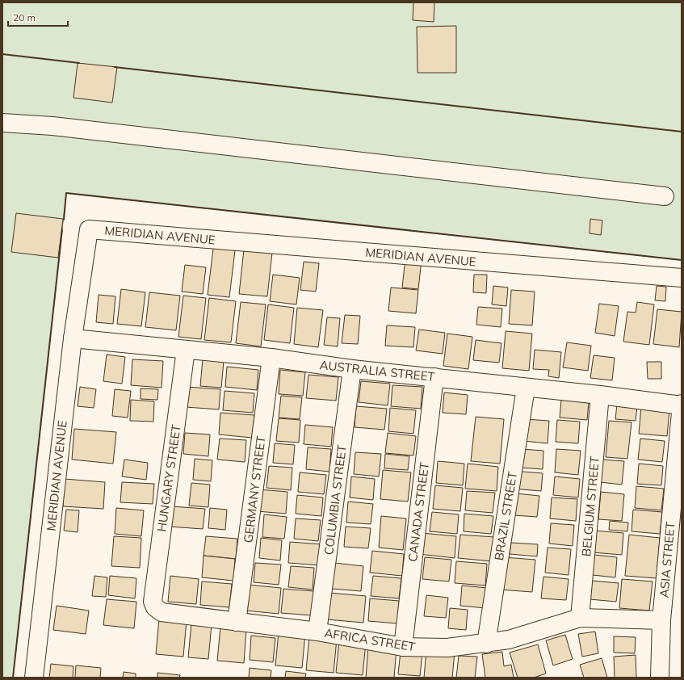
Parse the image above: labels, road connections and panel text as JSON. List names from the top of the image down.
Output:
{
  "streets": {
    "street": [
      "MERIDIAN AVENUE",
      "AUSTRALIA STREET",
      "HUNGARY STREET",
      "GERMANY STREET",
      "COLUMBIA STREET",
      "BELGIUM STREET",
      "CANADA STREET",
      "BRAZIL STREET",
      "ASIA STREET",
      "AFRICA STREET"
    ]
  },
  "crossings": [
    ["MERIDIAN AVENUE", "AUSTRALIA STREET"],
    ["AUSTRALIA STREET", "HUNGARY STREET"],
    ["AUSTRALIA STREET", "GERMANY STREET"],
    ["AUSTRALIA STREET", "COLUMBIA STREET"],
    ["AUSTRALIA STREET", "BELGIUM STREET"],
    ["AUSTRALIA STREET", "CANADA STREET"],
    ["AUSTRALIA STREET", "BRAZIL STREET"],
    ["AUSTRALIA STREET", "ASIA STREET"],
    ["HUNGARY STREET", "AFRICA STREET"],
    ["GERMANY STREET", "AFRICA STREET"],
    ["COLUMBIA STREET", "AFRICA STREET"],
    ["BELGIUM STREET", "AFRICA STREET"],
    ["CANADA STREET", "AFRICA STREET"],
    ["BRAZIL STREET", "AFRICA STREET"],
    ["ASIA STREET", "AFRICA STREET"]
  ],
  "scale_bar": "20 m"
}
